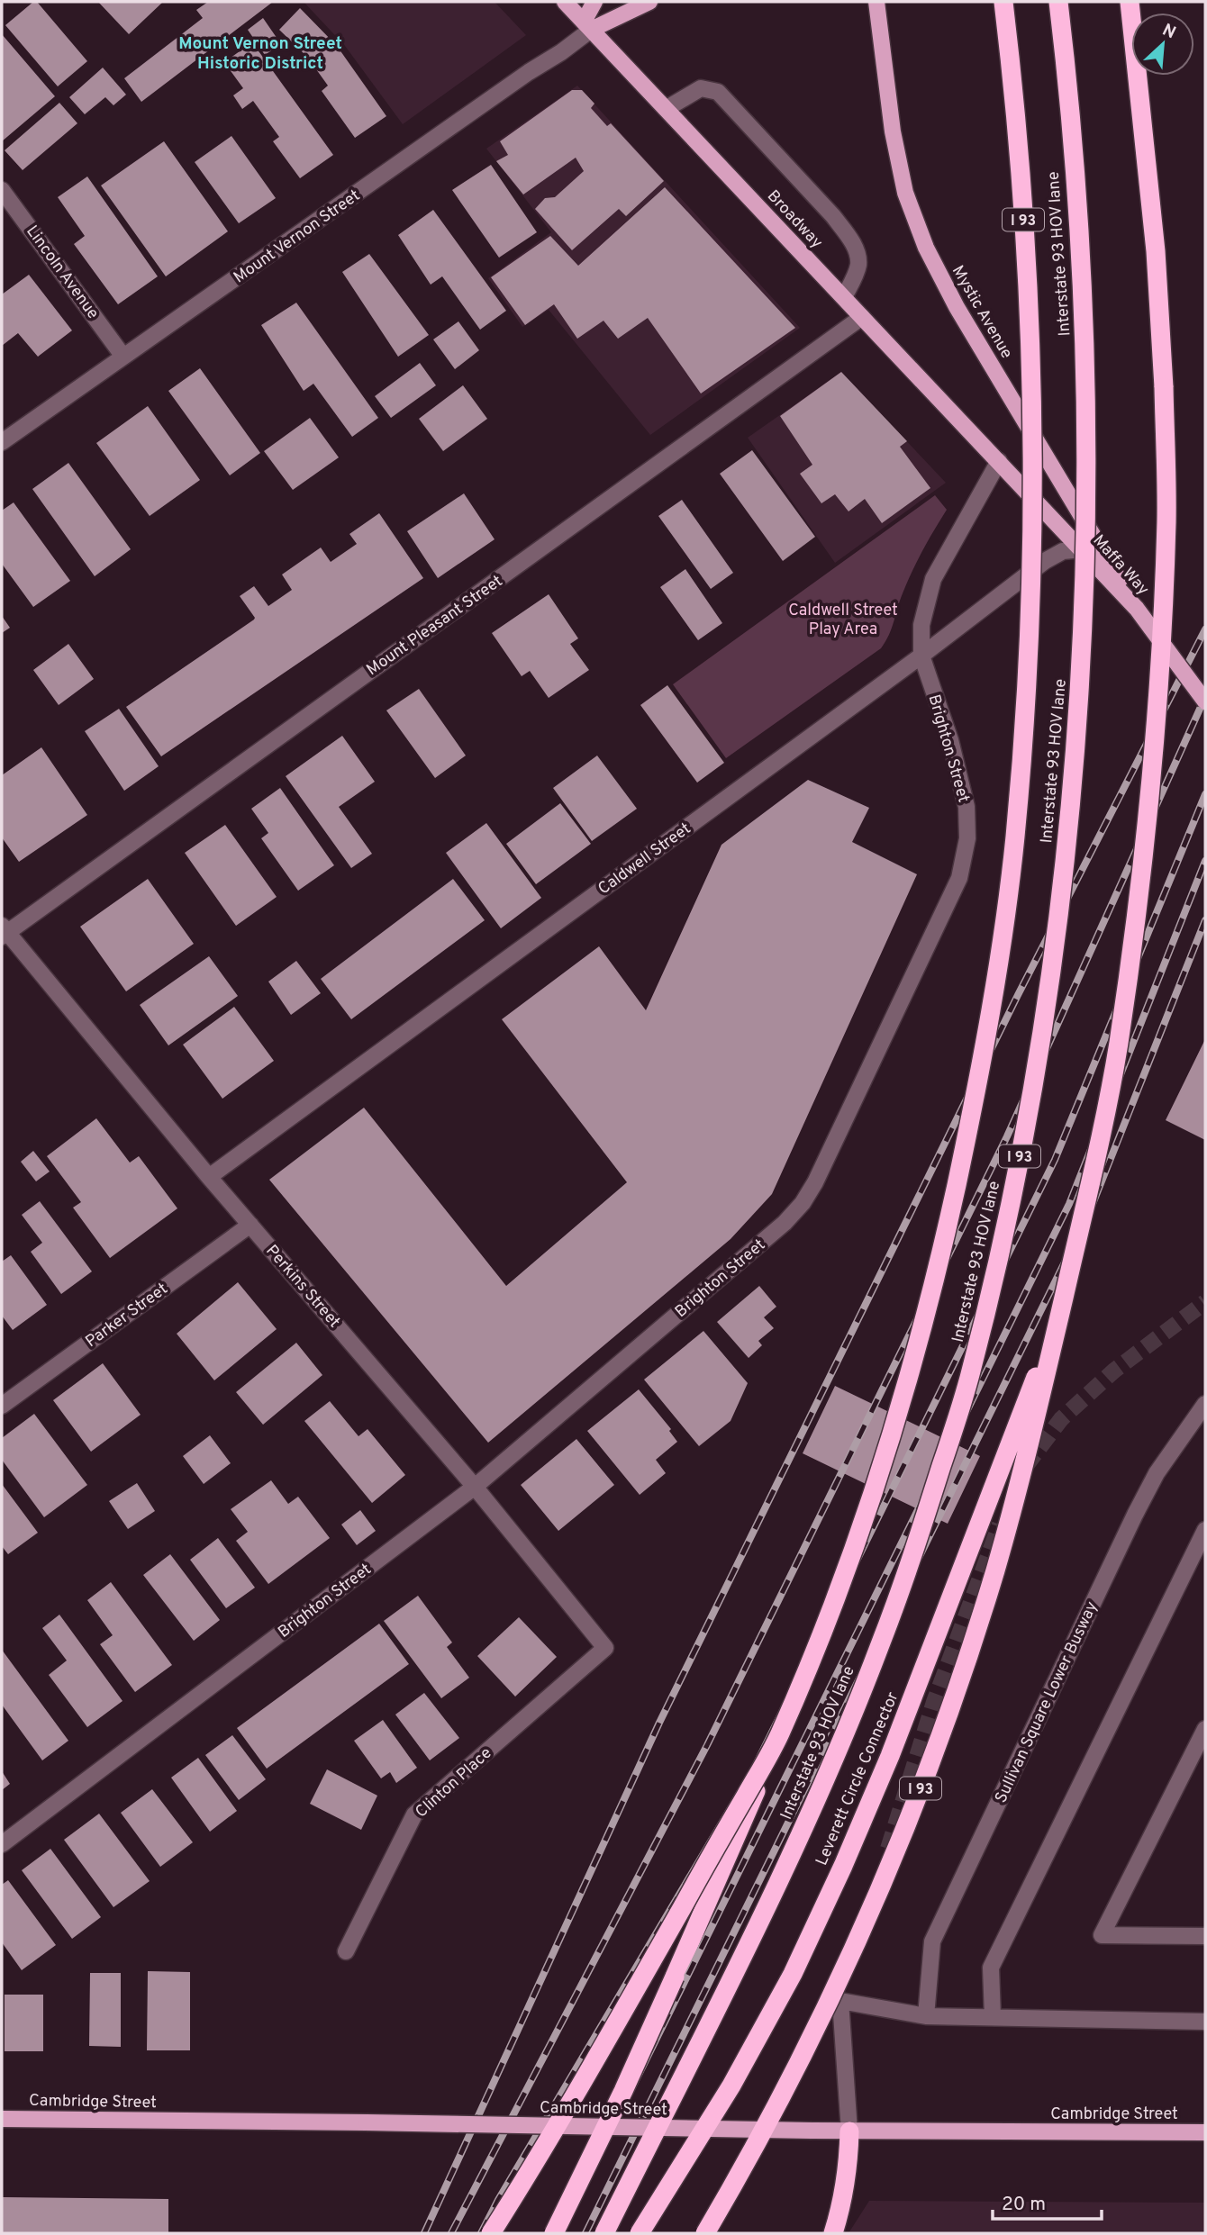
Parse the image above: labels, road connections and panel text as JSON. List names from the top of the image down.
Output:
{
  "streets": {
    "highway": ["I 93", "Interstate 93 HOV lane", "Leverett Circle Connector"],
    "main road": [
      "Broadway",
      "Mystic Avenue",
      "Maffa Way",
      "Cambridge Street"
    ],
    "street": [
      "Mount Vernon Street",
      "Lincoln Avenue",
      "Mount Pleasant Street",
      "Brighton Street",
      "Caldwell Street",
      "Perkins Street",
      "Parker Street",
      "Sullivan Square Lower Busway",
      "Clinton Place"
    ]
  },
  "crossings": [
    ["Broadway", "Mount Vernon Street"],
    ["Broadway", "Maffa Way"],
    ["Broadway", "Mount Pleasant Street"],
    ["Broadway", "Brighton Street"],
    ["I 93", "Leverett Circle Connector"],
    ["Mount Vernon Street", "Lincoln Avenue"],
    ["Mystic Avenue", "Maffa Way"],
    ["Maffa Way", "Brighton Street"],
    ["Maffa Way", "Caldwell Street"],
    ["Mount Pleasant Street", "Perkins Street"],
    ["Brighton Street", "Caldwell Street"],
    ["Brighton Street", "Perkins Street"],
    ["Caldwell Street", "Perkins Street"],
    ["Perkins Street", "Parker Street"],
    ["Perkins Street", "Clinton Place"]
  ],
  "districts": ["Mount Vernon Street Historic District"],
  "parks": ["Caldwell Street Play Area"],
  "scale_bar": "20 m",
  "north": "top right"
}
